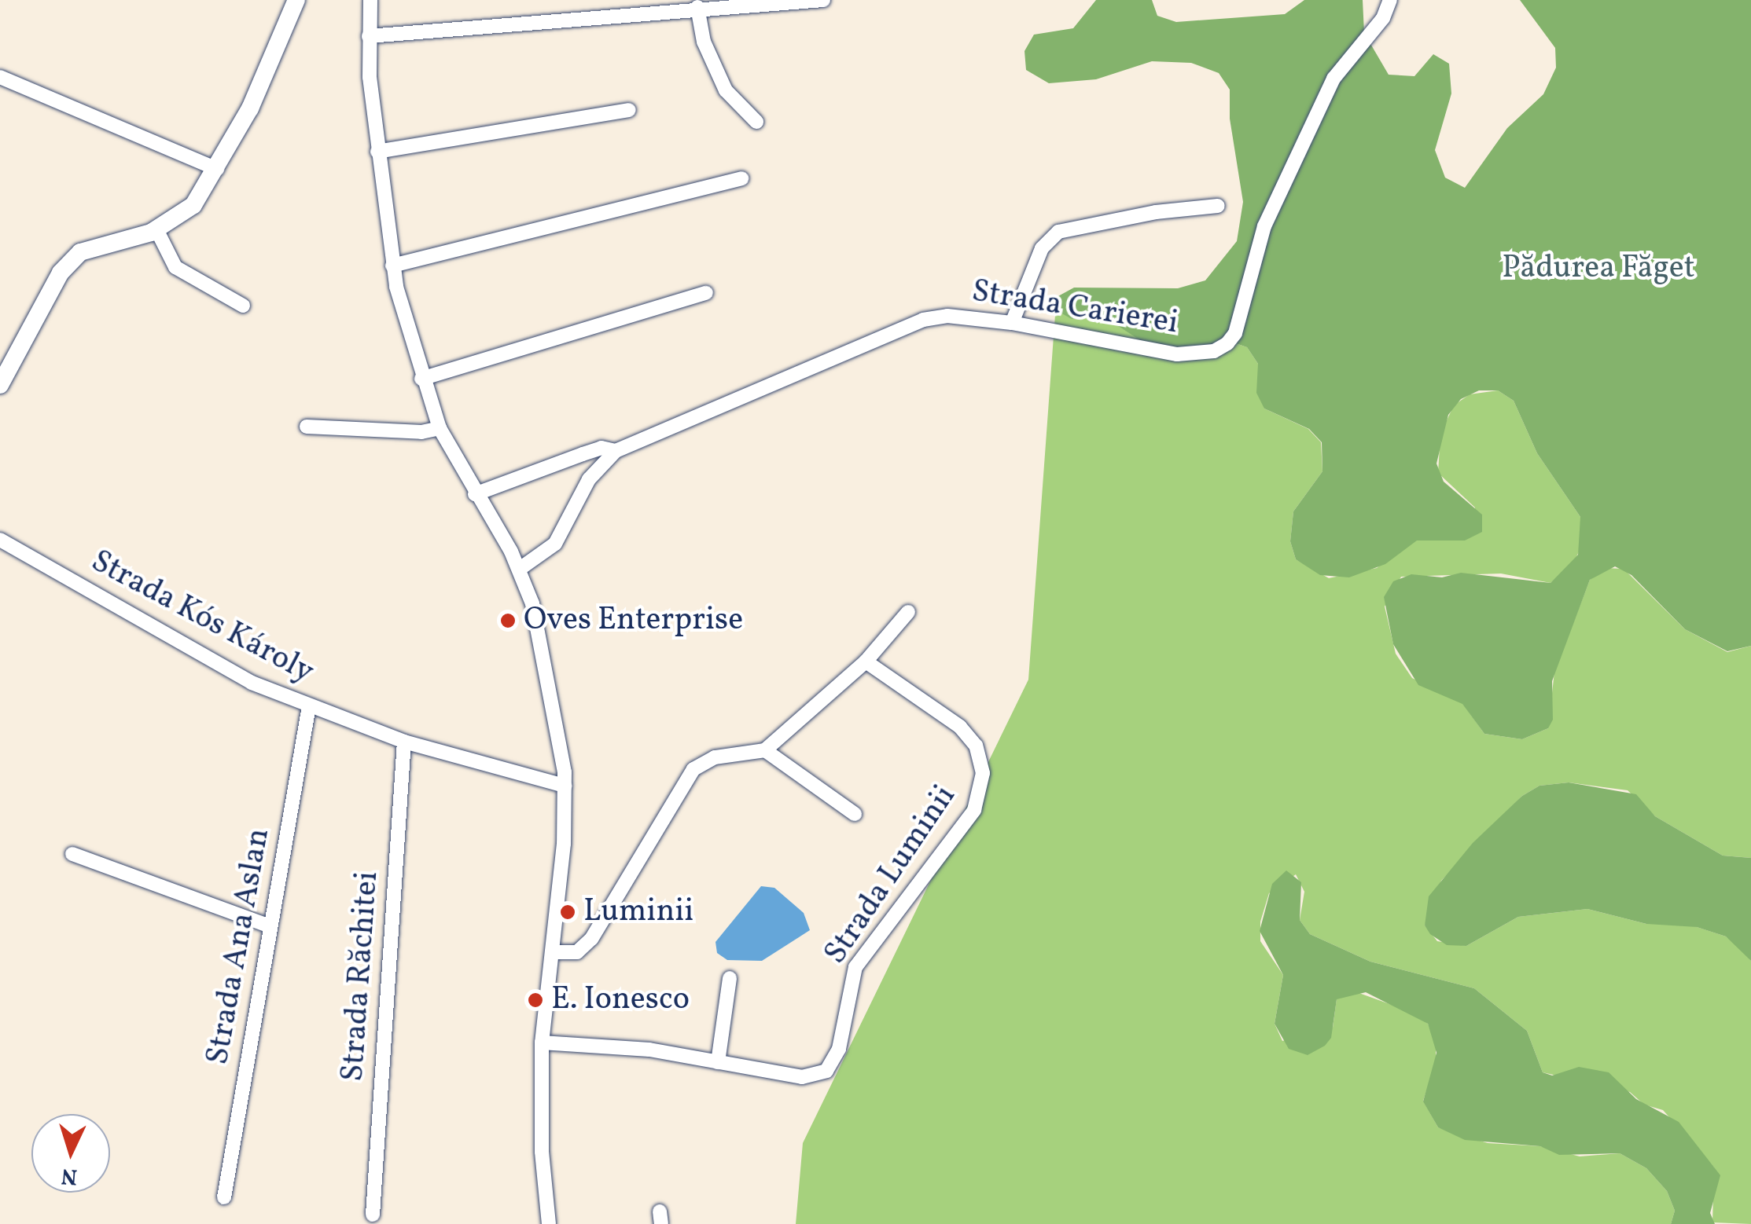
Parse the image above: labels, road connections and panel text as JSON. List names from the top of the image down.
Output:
{
  "streets": {
    "street": [
      "Strada Carierei",
      "Strada Kós Károly",
      "Strada Luminii",
      "Strada Ana Aslan",
      "Strada Răchitei"
    ]
  },
  "crossings": [
    ["Strada Kós Károly", "Strada Ana Aslan"],
    ["Strada Kós Károly", "Strada Răchitei"]
  ],
  "parks": ["Pădurea Făget"],
  "places": ["Oves Enterprise", "Luminii", "E. Ionesco"],
  "north": "bottom"
}
